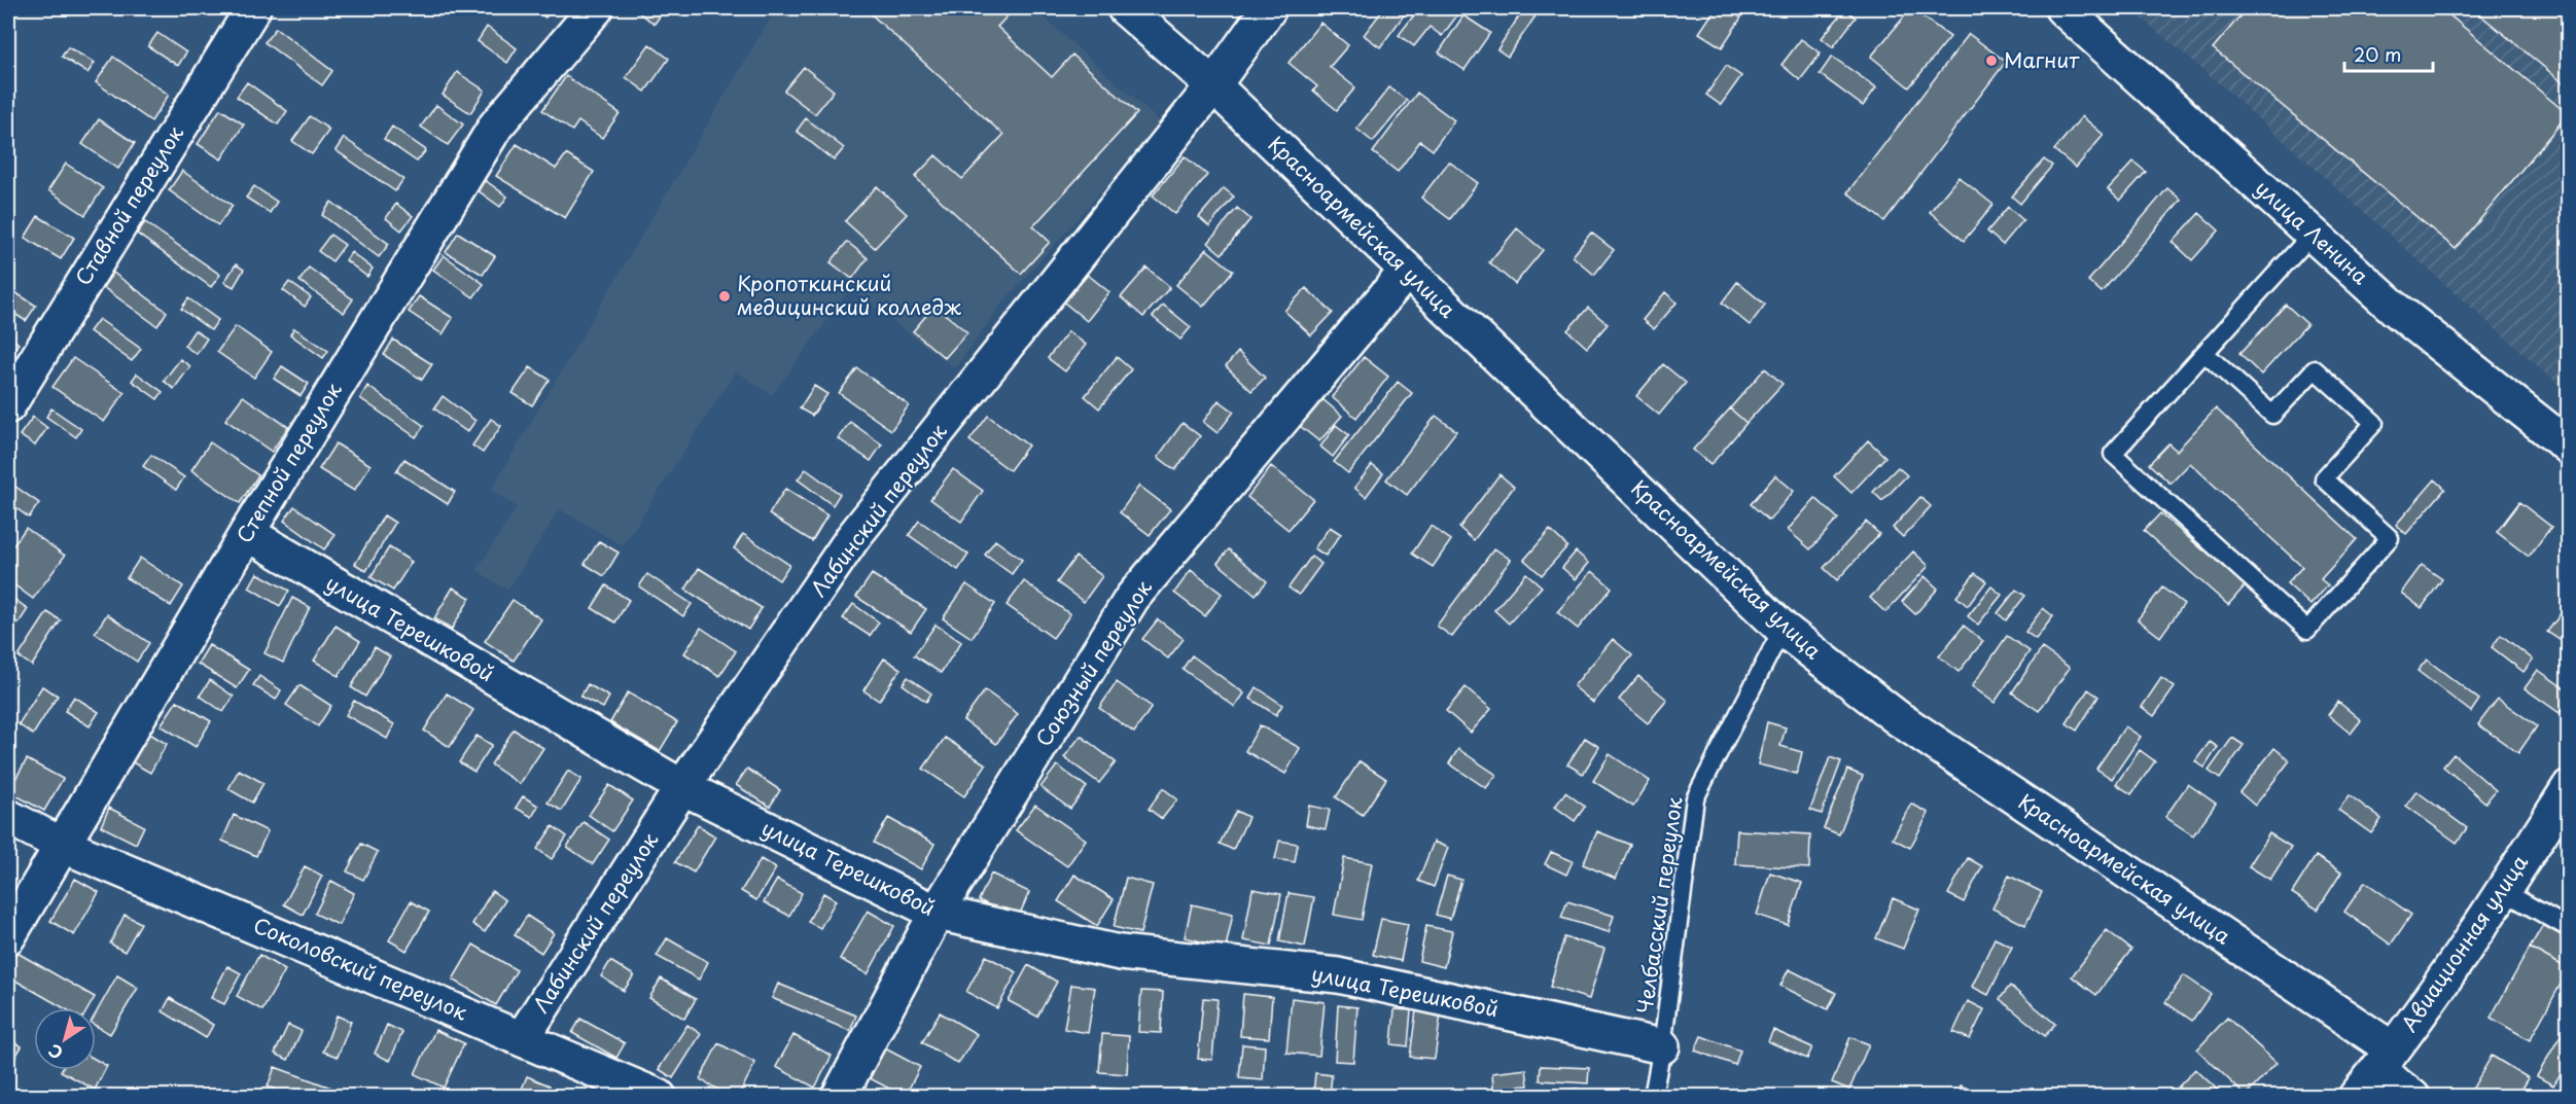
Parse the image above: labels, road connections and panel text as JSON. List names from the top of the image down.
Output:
{
  "streets": {
    "street": [
      "Ставной переулок",
      "Красноармейская улица",
      "улица Ленина",
      "Степной переулок",
      "Лабинский переулок",
      "улица Терешковой",
      "Союзный переулок",
      "Авиационная улица",
      "Соколовский переулок"
    ],
    "lane": ["Челбасский переулок"]
  },
  "crossings": [
    ["Красноармейская улица", "Лабинский переулок"],
    ["Красноармейская улица", "Союзный переулок"],
    ["Красноармейская улица", "Челбасский переулок"],
    ["Красноармейская улица", "Авиационная улица"],
    ["Степной переулок", "улица Терешковой"],
    ["Степной переулок", "Соколовский переулок"],
    ["Лабинский переулок", "улица Терешковой"],
    ["Лабинский переулок", "Соколовский переулок"],
    ["улица Терешковой", "Союзный переулок"],
    ["улица Терешковой", "Челбасский переулок"]
  ],
  "places": ["Магнит", "Кропоткинский медицинский колледж"],
  "scale_bar": "20 m",
  "north": "bottom left"
}
